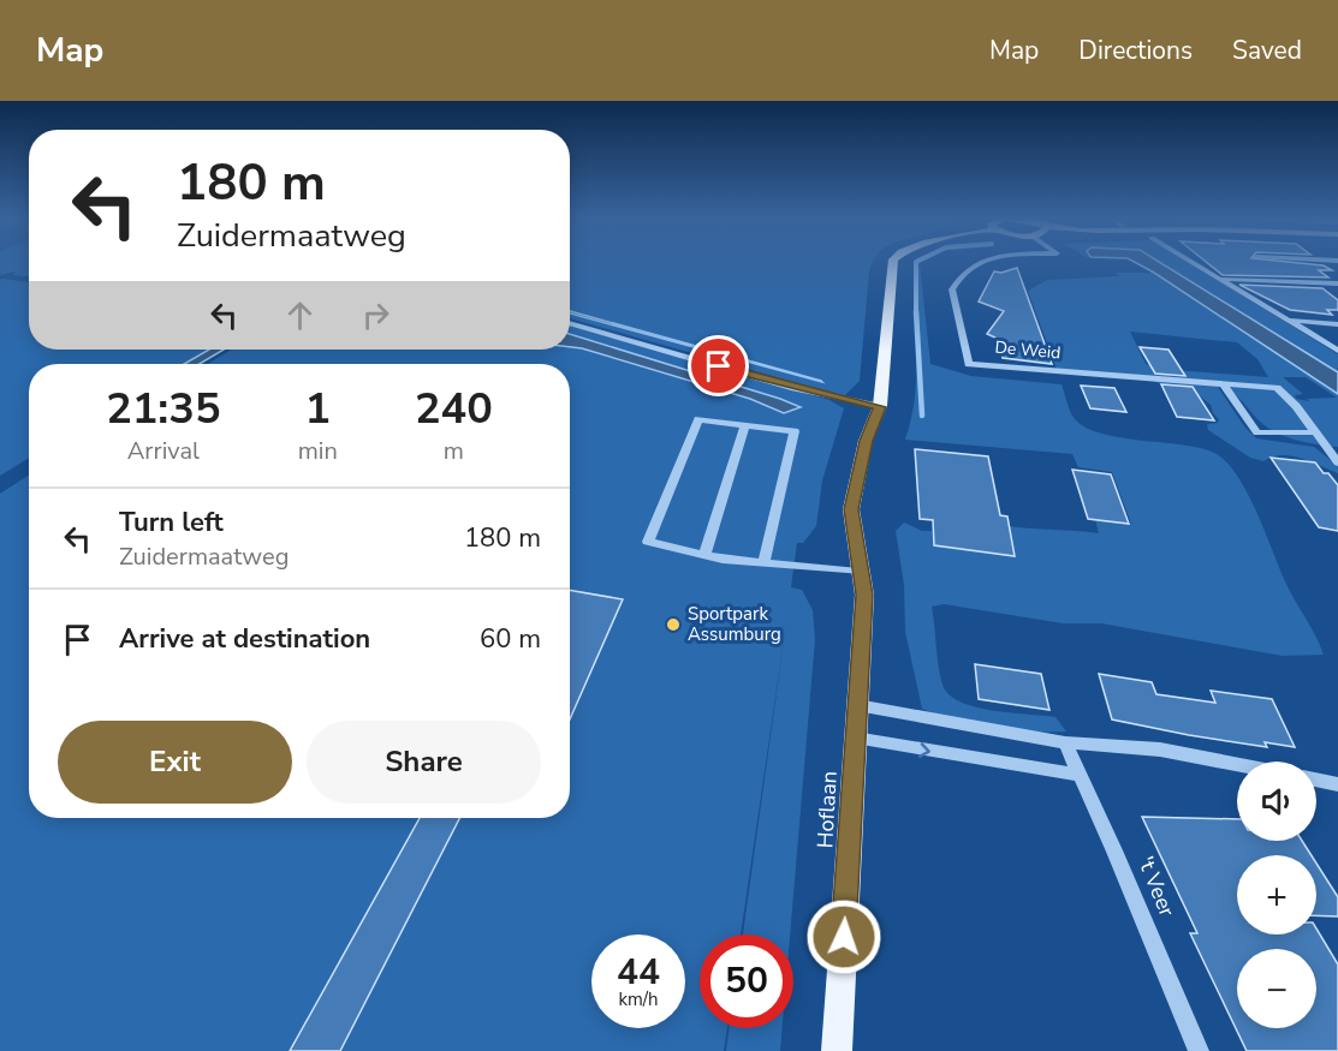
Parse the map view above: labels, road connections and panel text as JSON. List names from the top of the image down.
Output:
{
  "streets": {
    "main road": ["Hoflaan"],
    "street": ["De Weid", "'t Veer"]
  },
  "places": ["Sportpark Assumburg"],
  "page": {
    "header": "Map",
    "nav": ["Map", "Directions", "Saved"],
    "turn": ["180 m", "Zuidermaatweg"],
    "eta": [
      "21:35",
      "Arrival",
      "1",
      "min",
      "240",
      "m"
    ],
    "list": [
      {
        "name": "Turn left",
        "note": "Zuidermaatweg",
        "value": "180 m"
      },
      {
        "name": "Arrive at destination",
        "value": "60 m"
      }
    ],
    "buttons": ["Exit", "Share"],
    "map_buttons": ["+", "−"],
    "speed": "44 km/h",
    "limit": "50"
  }
}
